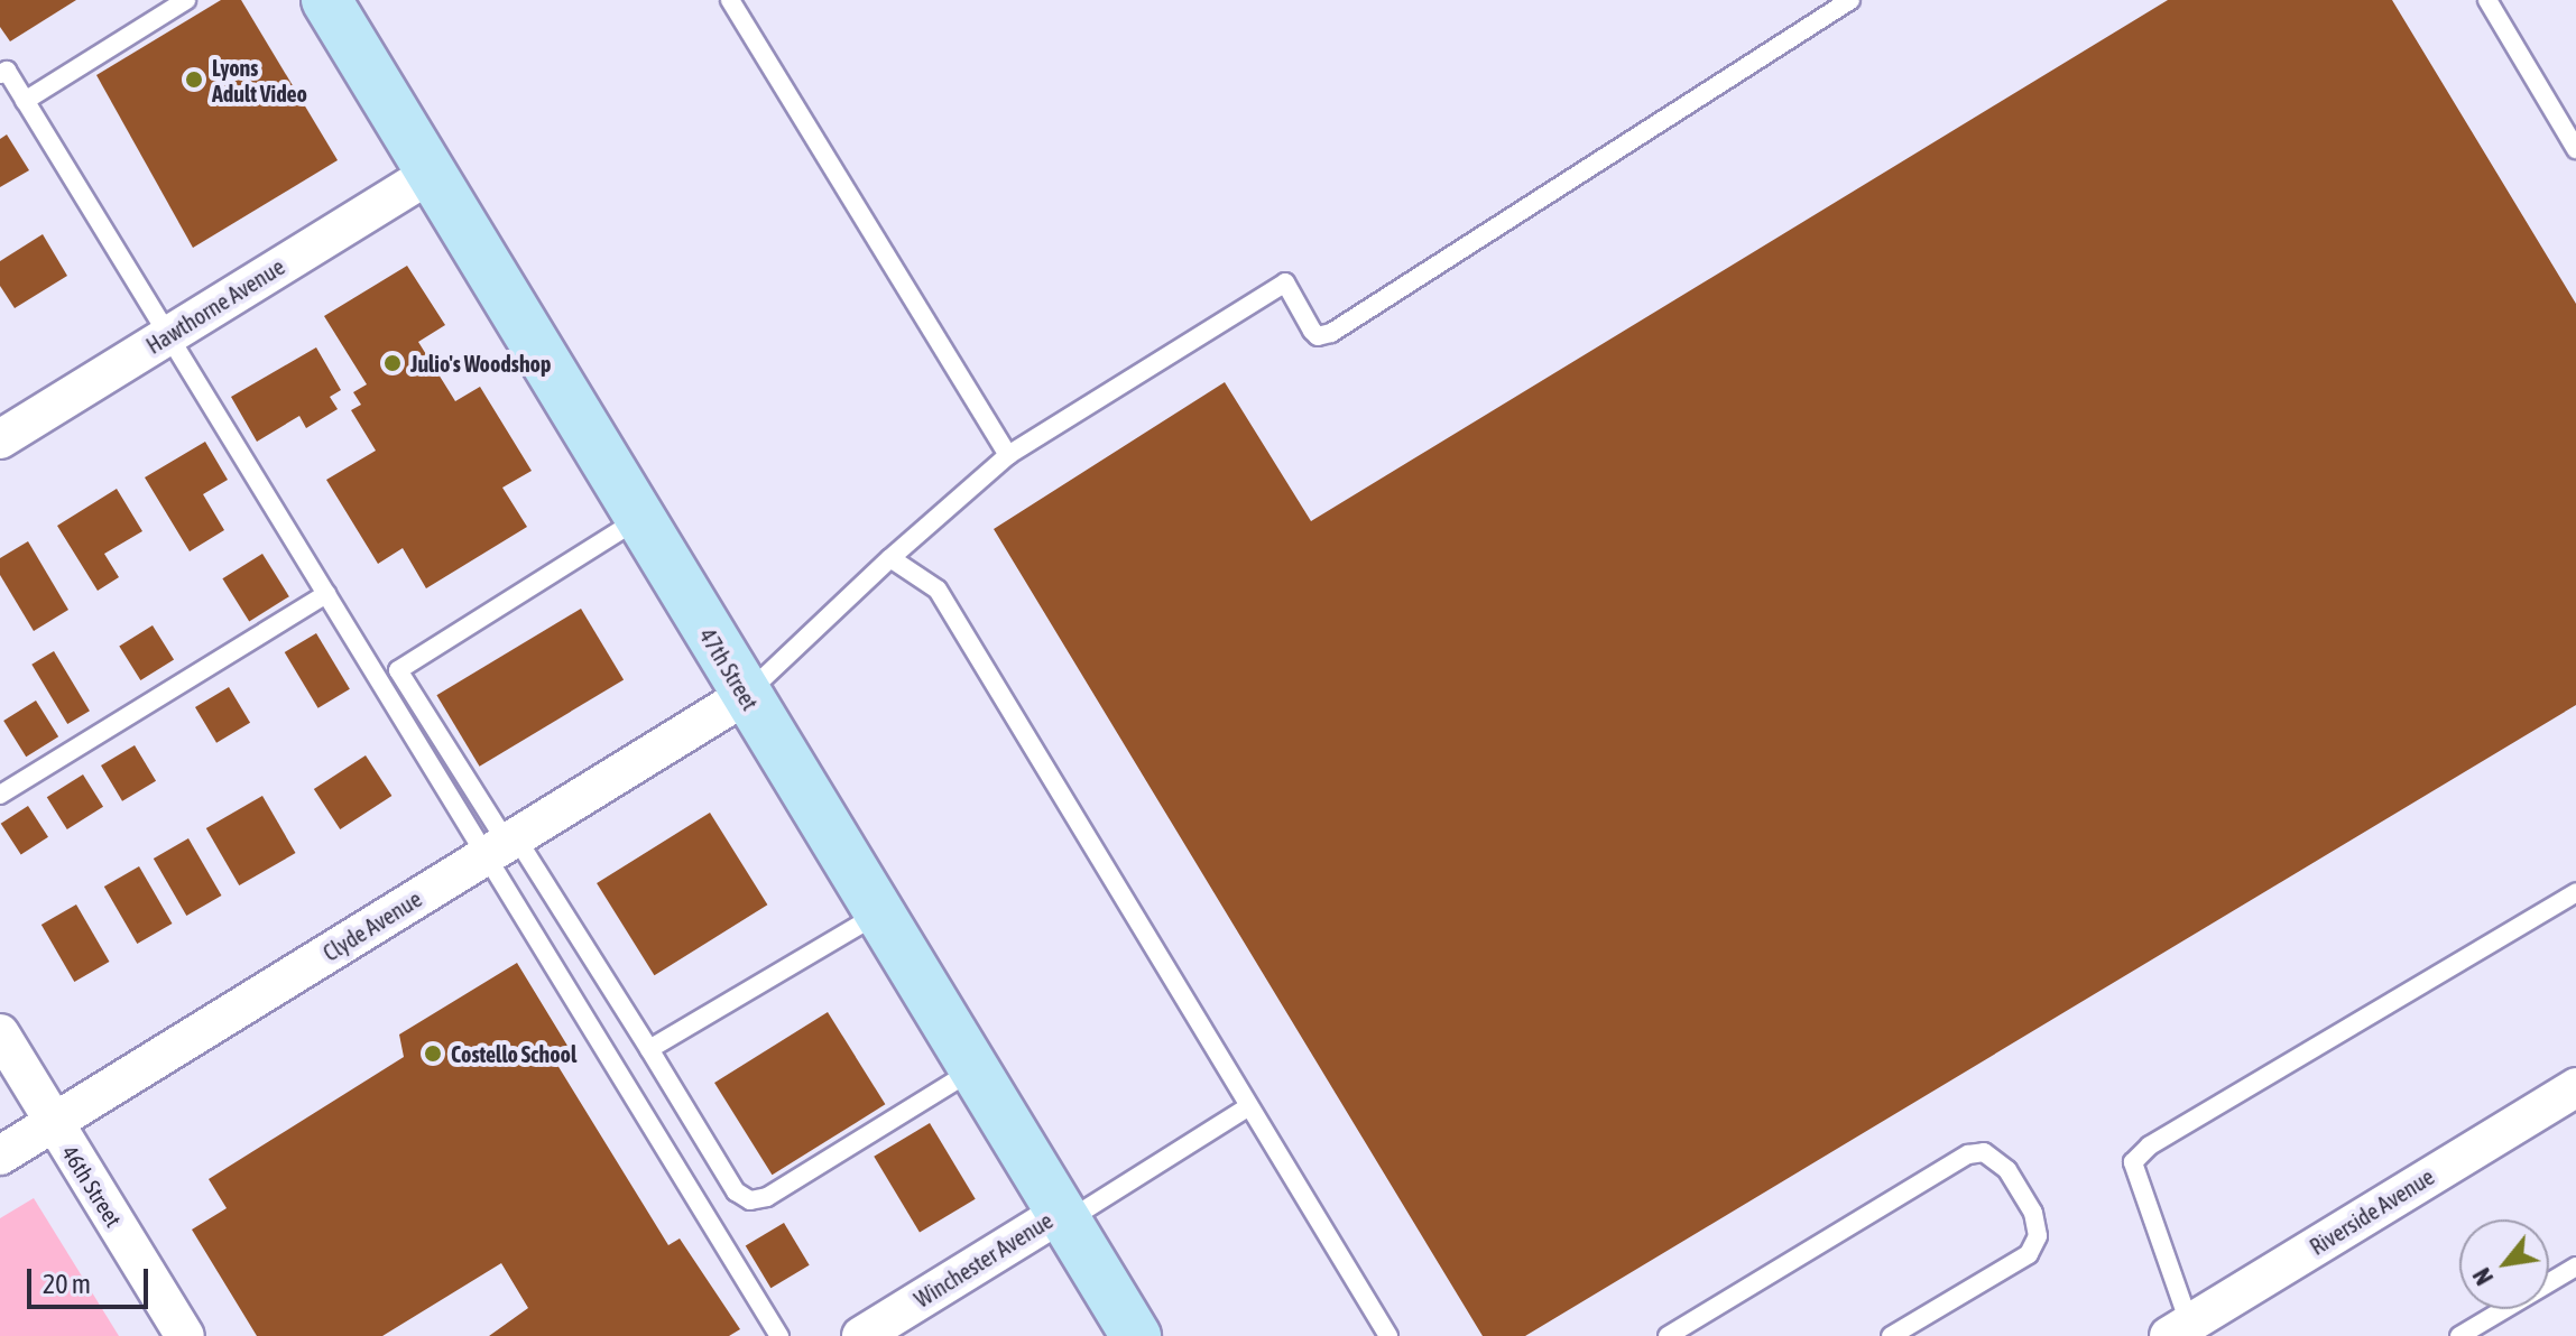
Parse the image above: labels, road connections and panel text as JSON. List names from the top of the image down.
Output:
{
  "streets": {
    "main road": ["47th Street"],
    "street": [
      "Hawthorne Avenue",
      "Clyde Avenue",
      "46th Street",
      "Riverside Avenue",
      "Winchester Avenue"
    ]
  },
  "crossings": [
    ["Hawthorne Avenue", "47th Street"],
    ["47th Street", "Clyde Avenue"],
    ["47th Street", "Winchester Avenue"],
    ["Clyde Avenue", "46th Street"]
  ],
  "places": ["Lyons Adult Video", "Julio's Woodshop", "Costello School"],
  "scale_bar": "20 m",
  "north": "bottom left"
}
